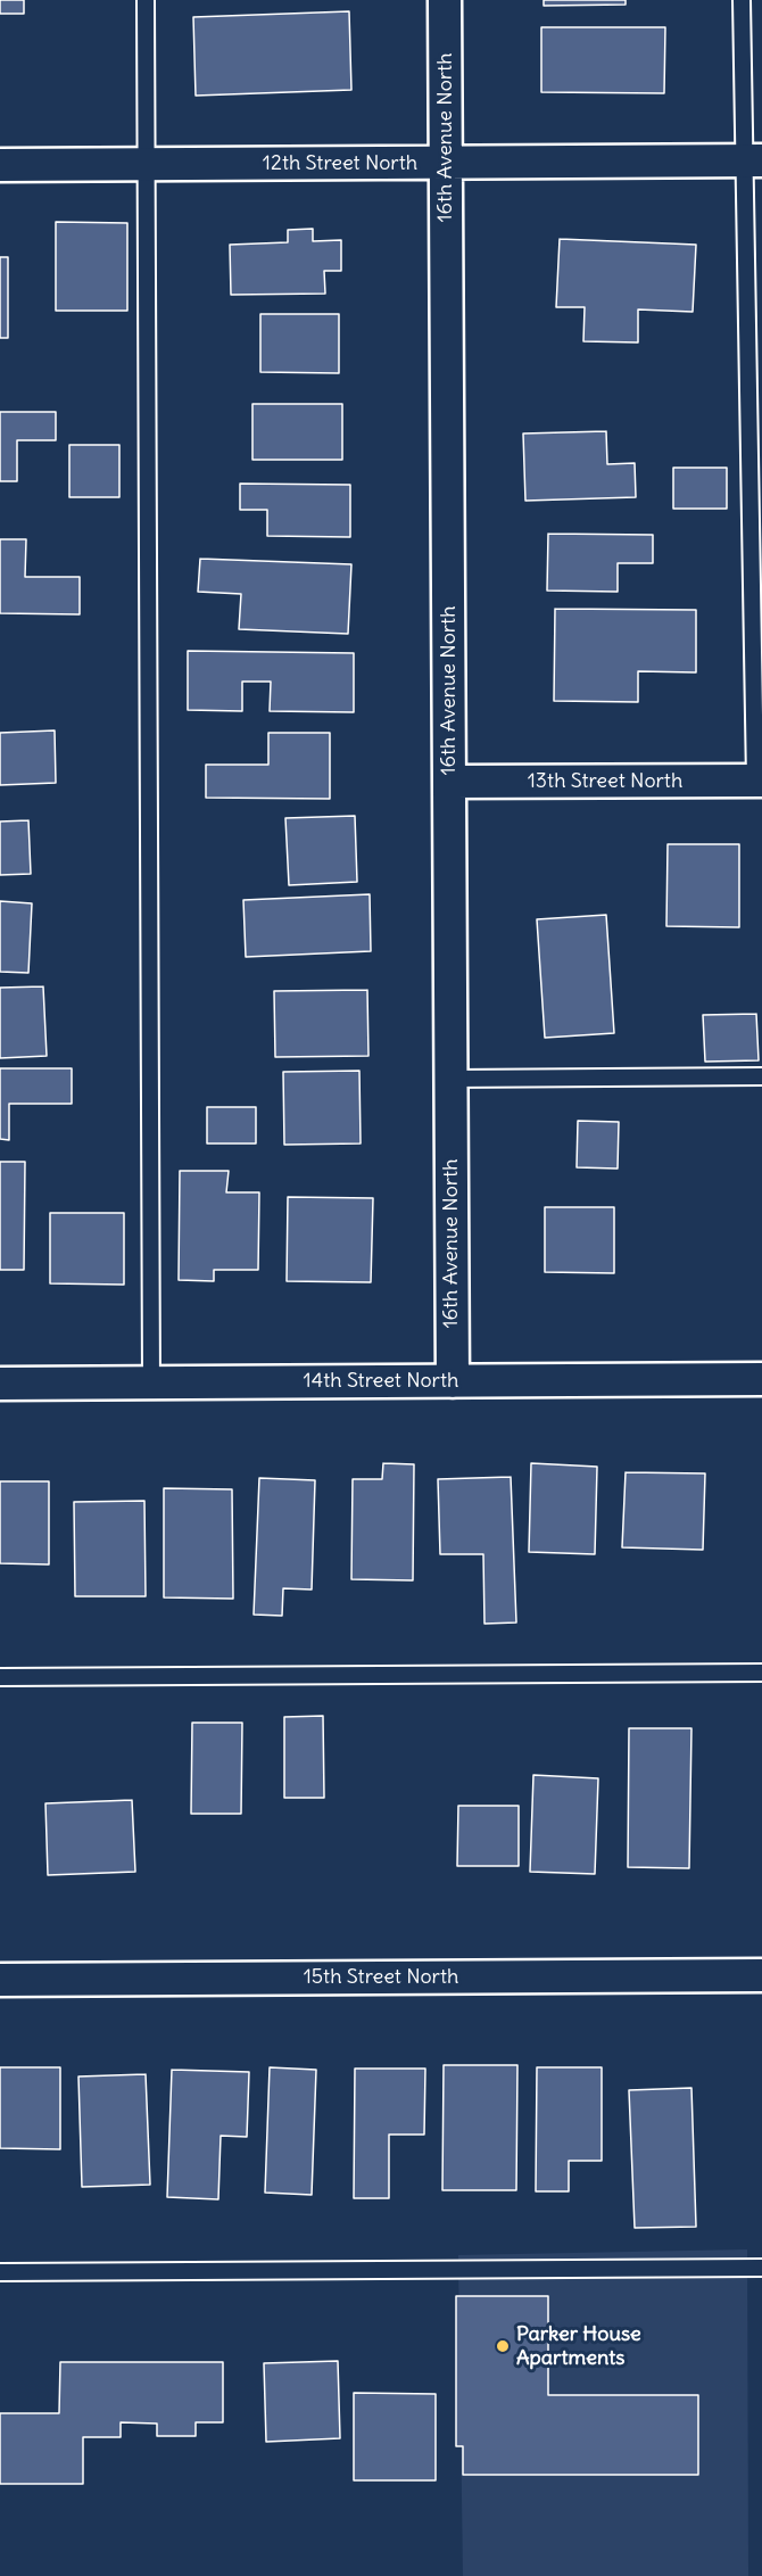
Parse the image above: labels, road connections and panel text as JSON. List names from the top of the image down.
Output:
{
  "streets": {
    "street": [
      "16th Avenue North",
      "12th Street North",
      "13th Street North",
      "14th Street North",
      "15th Street North"
    ]
  },
  "crossings": [
    ["16th Avenue North", "12th Street North"],
    ["16th Avenue North", "13th Street North"],
    ["16th Avenue North", "14th Street North"]
  ],
  "places": ["Parker House Apartments"]
}
